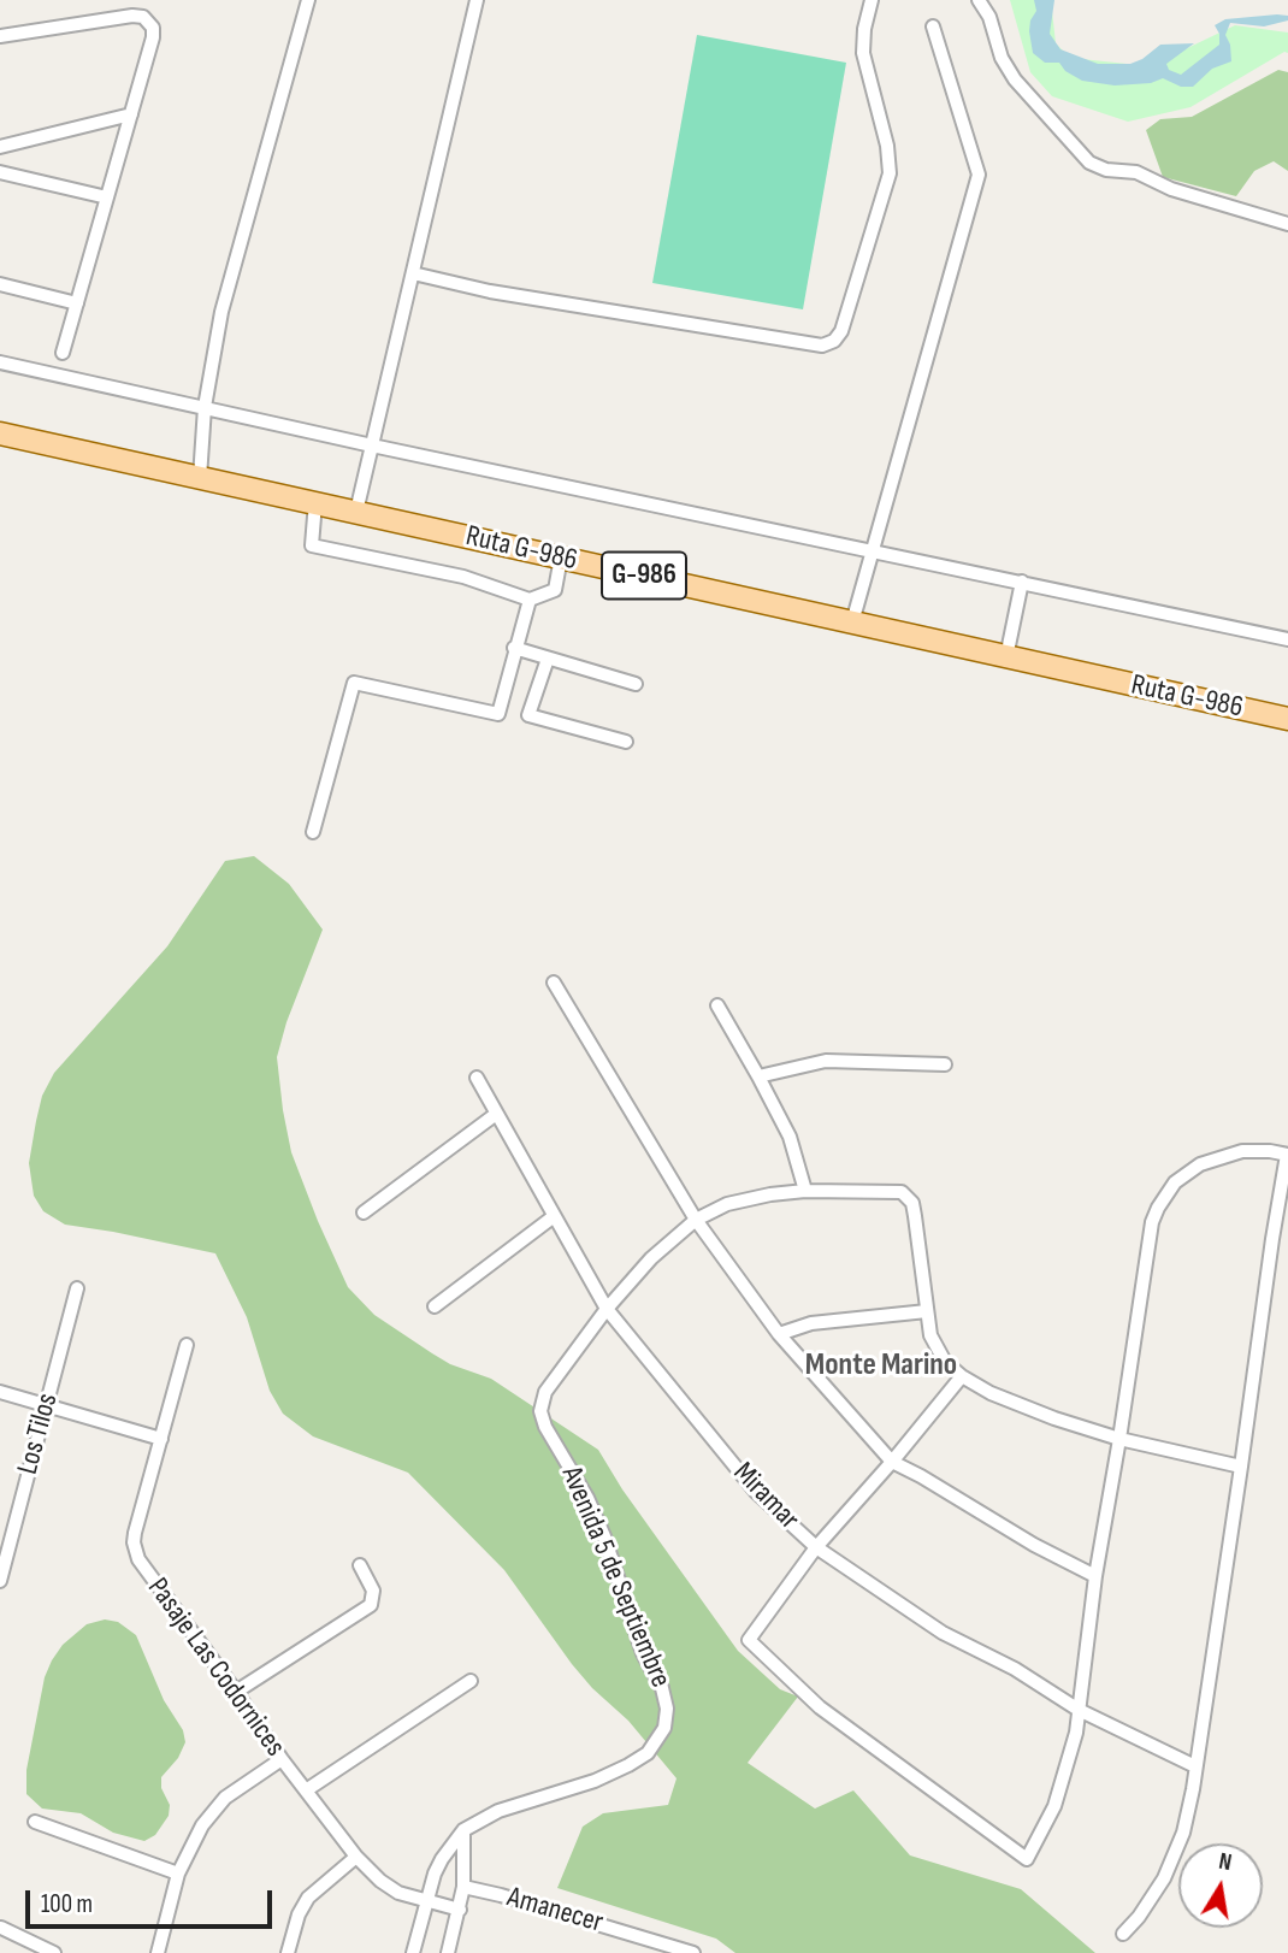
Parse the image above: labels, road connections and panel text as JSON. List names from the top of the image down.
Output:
{
  "streets": {
    "main road": ["Ruta G-986", "G-986"],
    "street": [
      "Los Tilos",
      "Miramar",
      "Avenida 5 de Septiembre",
      "Pasaje Las Codornices",
      "Amanecer"
    ]
  },
  "crossings": [
    ["Miramar", "Avenida 5 de Septiembre"],
    ["Avenida 5 de Septiembre", "Pasaje Las Codornices"]
  ],
  "districts": ["Monte Marino"],
  "scale_bar": "100 m",
  "north": "top"
}
